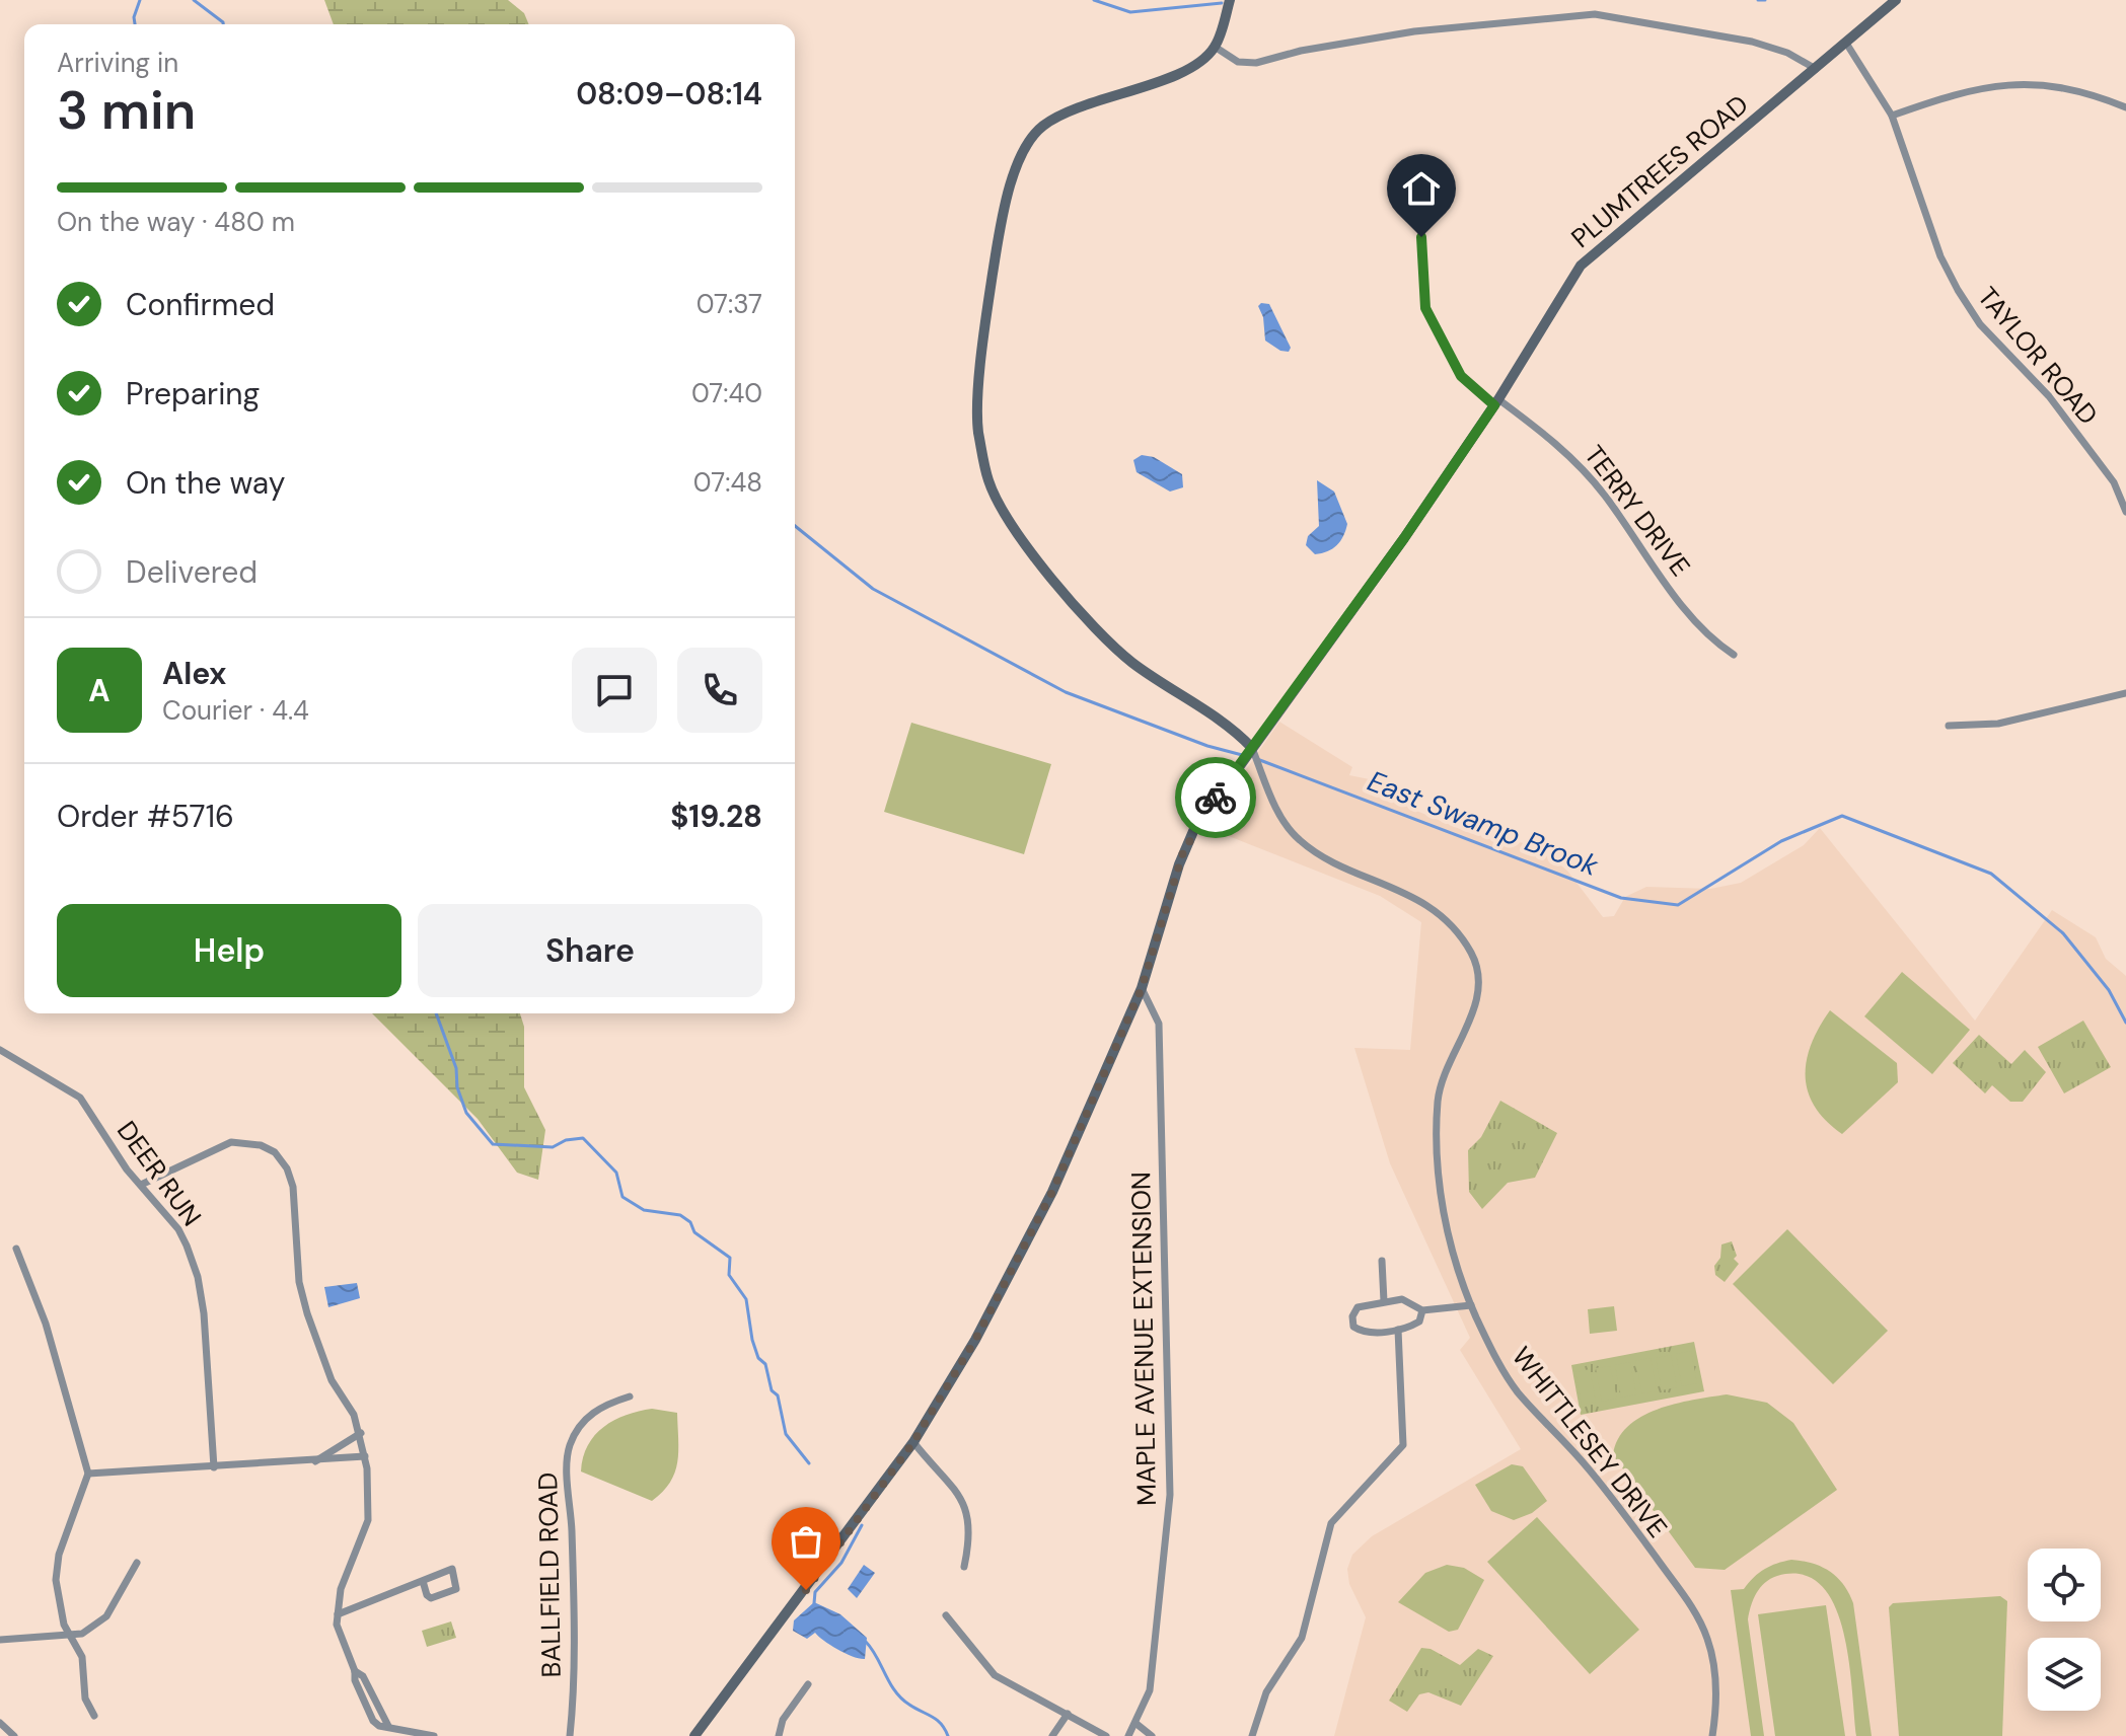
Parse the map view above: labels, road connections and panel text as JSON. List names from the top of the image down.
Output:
{
  "streets": {
    "main road": ["PLUMTREES ROAD"],
    "street": [
      "TAYLOR ROAD",
      "TERRY DRIVE",
      "DEER RUN",
      "MAPLE AVENUE EXTENSION",
      "WHITTLESEY DRIVE",
      "BALLFIELD ROAD"
    ]
  },
  "crossings": [
    ["PLUMTREES ROAD", "TAYLOR ROAD"],
    ["PLUMTREES ROAD", "TERRY DRIVE"],
    ["PLUMTREES ROAD", "MAPLE AVENUE EXTENSION"],
    ["PLUMTREES ROAD", "WHITTLESEY DRIVE"]
  ],
  "water": ["East Swamp Brook"],
  "page": {
    "heading": ["3 min", "Arriving in", "08:09–08:14"],
    "panel": [
      "Alex",
      "Courier · 4.4",
      "Order #5716",
      "$19.28"
    ],
    "bar": "On the way · 480 m",
    "list": [
      ["Confirmed", "07:37"],
      ["Preparing", "07:40"],
      ["On the way", "07:48"],
      "Delivered"
    ],
    "round": "A",
    "buttons": ["Help", "Share"]
  }
}
